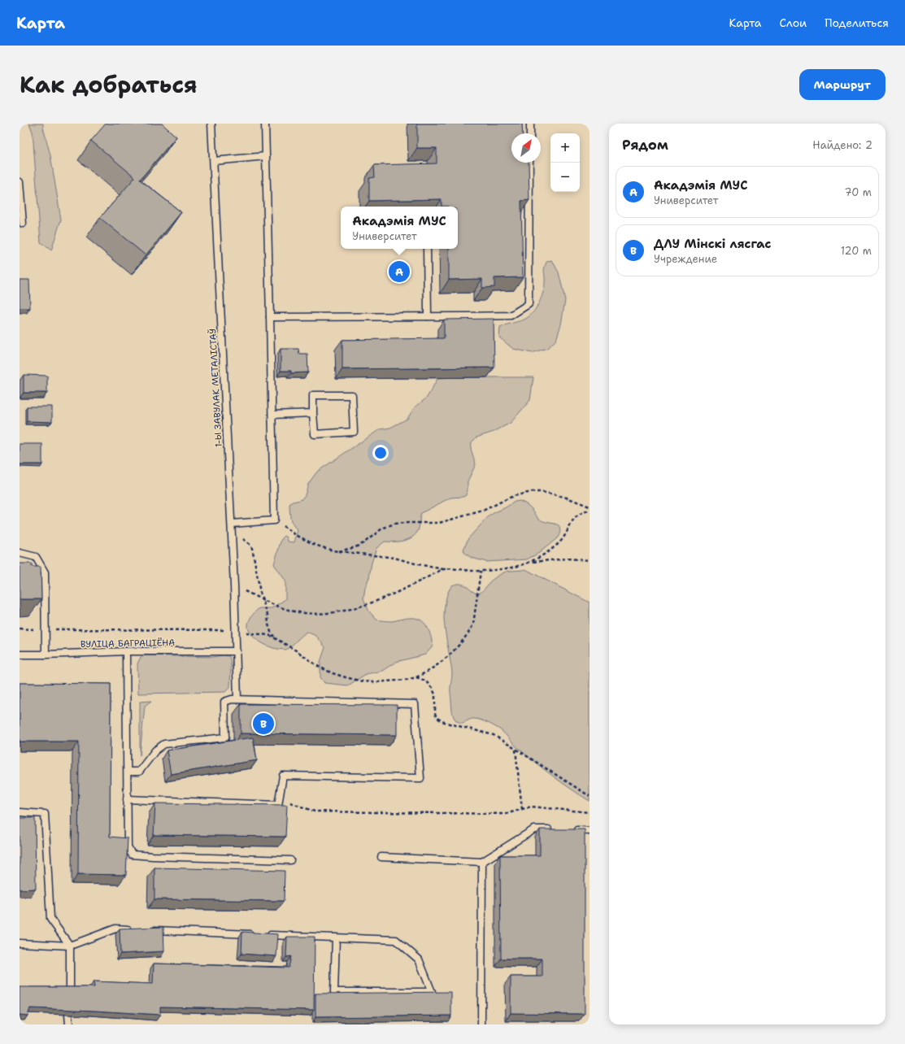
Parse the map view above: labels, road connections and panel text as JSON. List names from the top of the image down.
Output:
{
  "streets": {
    "lane": ["1-Ы ЗАВУЛАК МЕТАЛІСТАЎ", "ВУЛІЦА БАГРАЦІЁНА"]
  },
  "crossings": [
    ["1-Ы ЗАВУЛАК МЕТАЛІСТАЎ", "ВУЛІЦА БАГРАЦІЁНА"]
  ],
  "north": "top right",
  "page": {
    "header": "Карта",
    "nav": ["Карта", "Слои", "Поделиться"],
    "title": "Как добраться",
    "buttons": "Маршрут",
    "heading": ["Рядом", "Найдено: 2"],
    "map_buttons": ["+", "−"],
    "list": [
      {
        "mark": "A",
        "name": "Акадэмія МУС",
        "note": "Университет",
        "value": "70 m"
      },
      {
        "mark": "B",
        "name": "ДЛУ Мінскі лясгас",
        "note": "Учреждение",
        "value": "120 m"
      }
    ],
    "popup": ["Акадэмія МУС", "Университет"],
    "pins": ["A", "B"]
  }
}
